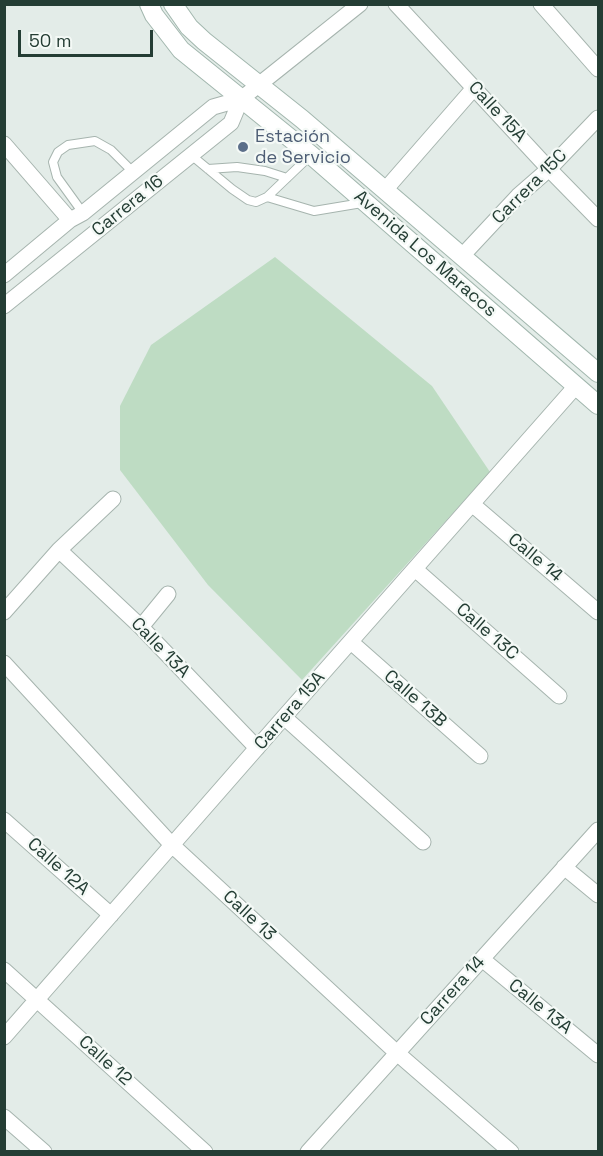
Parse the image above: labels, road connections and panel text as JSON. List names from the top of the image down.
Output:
{
  "streets": {
    "street": [
      "Calle 15A",
      "Carrera 15C",
      "Carrera 16",
      "Avenida Los Maracos",
      "Calle 14",
      "Calle 13C",
      "Calle 13A",
      "Calle 13B",
      "Carrera 15A",
      "Calle 12A",
      "Calle 13",
      "Carrera 14",
      "Calle 12"
    ]
  },
  "crossings": [
    ["Calle 15A", "Carrera 15C"],
    ["Carrera 15C", "Avenida Los Maracos"],
    ["Carrera 16", "Avenida Los Maracos"],
    ["Avenida Los Maracos", "Carrera 15A"],
    ["Calle 14", "Carrera 15A"],
    ["Calle 13C", "Carrera 15A"],
    ["Calle 13A", "Carrera 15A"],
    ["Calle 13A", "Carrera 14"],
    ["Calle 13B", "Carrera 15A"],
    ["Carrera 15A", "Calle 12A"],
    ["Carrera 15A", "Calle 13"],
    ["Carrera 15A", "Calle 12"],
    ["Calle 13", "Carrera 14"]
  ],
  "places": ["Estación de Servicio"],
  "scale_bar": "50 m"
}
